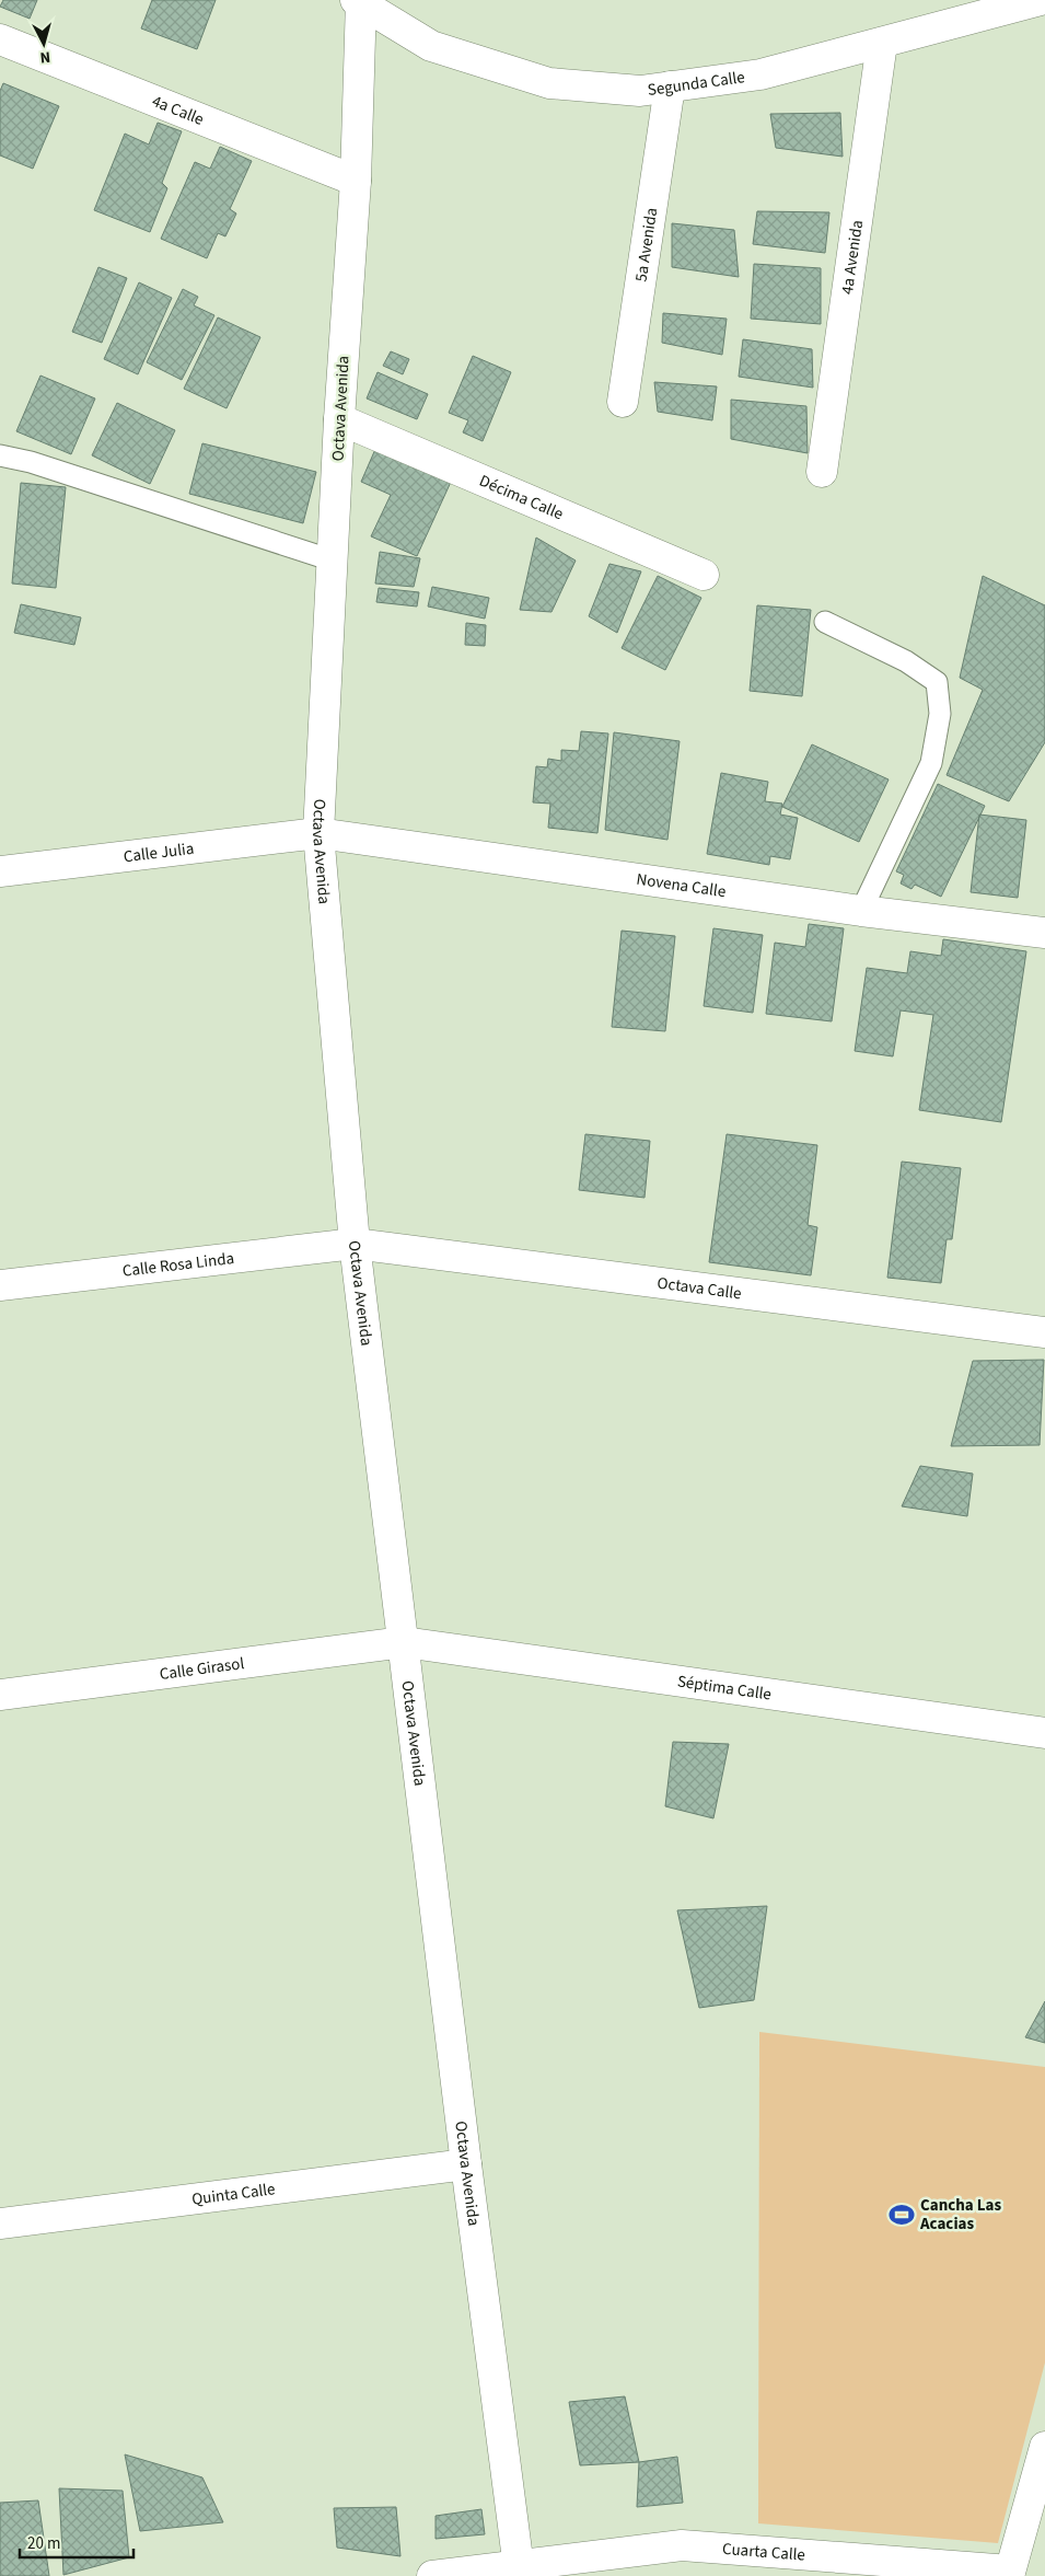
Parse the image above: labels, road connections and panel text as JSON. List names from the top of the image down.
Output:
{
  "streets": {
    "street": [
      "Segunda Calle",
      "4a Calle",
      "5a Avenida",
      "4a Avenida",
      "Octava Avenida",
      "Décima Calle",
      "Calle Julia",
      "Novena Calle",
      "Calle Rosa Linda",
      "Octava Calle",
      "Calle Girasol",
      "Séptima Calle",
      "Quinta Calle",
      "Cuarta Calle"
    ]
  },
  "crossings": [
    ["Segunda Calle", "5a Avenida"],
    ["Segunda Calle", "4a Avenida"],
    ["Segunda Calle", "Octava Avenida"],
    ["4a Calle", "Octava Avenida"],
    ["Octava Avenida", "Décima Calle"],
    ["Octava Avenida", "Calle Julia"],
    ["Octava Avenida", "Novena Calle"],
    ["Octava Avenida", "Calle Rosa Linda"],
    ["Octava Avenida", "Octava Calle"],
    ["Octava Avenida", "Calle Girasol"],
    ["Octava Avenida", "Séptima Calle"],
    ["Octava Avenida", "Quinta Calle"],
    ["Octava Avenida", "Cuarta Calle"],
    ["Calle Julia", "Novena Calle"],
    ["Calle Rosa Linda", "Octava Calle"],
    ["Calle Girasol", "Séptima Calle"]
  ],
  "places": {
    "sports": ["Cancha Las Acacias"]
  },
  "scale_bar": "20 m",
  "north": "bottom"
}
